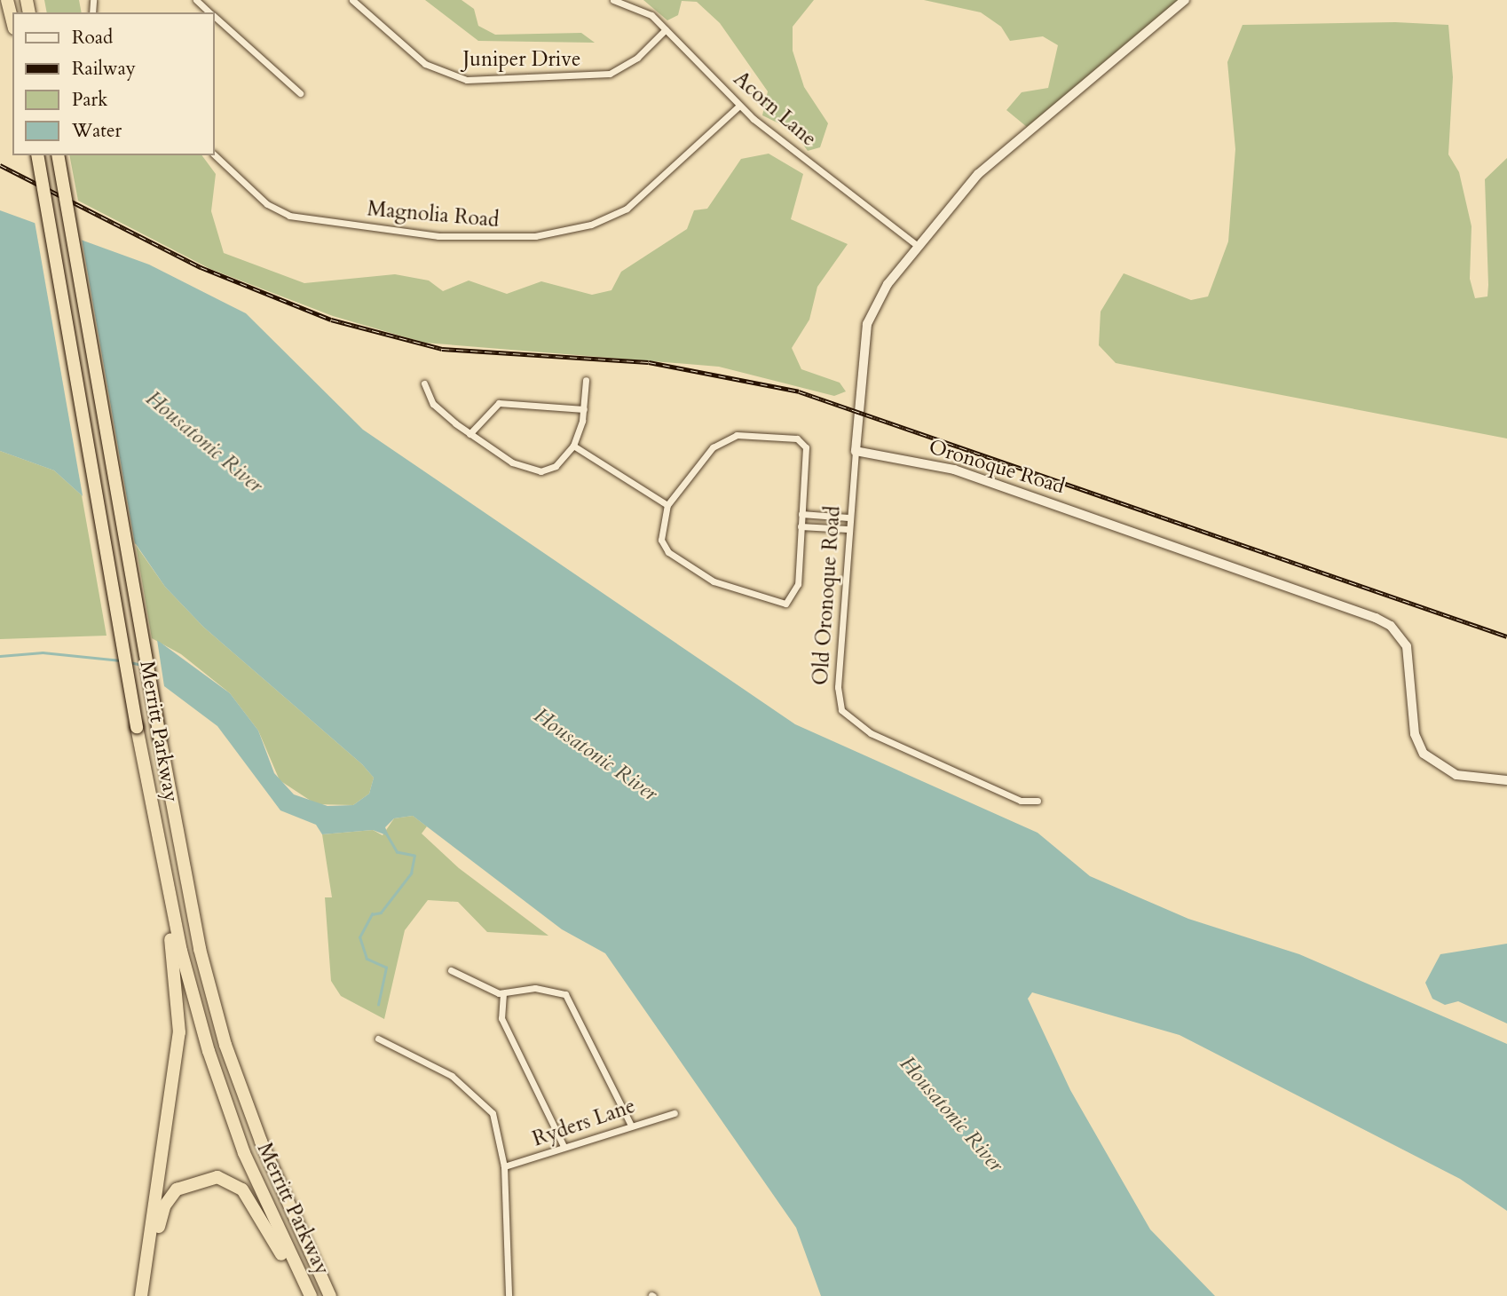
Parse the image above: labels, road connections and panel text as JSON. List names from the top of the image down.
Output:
{
  "streets": {
    "highway": ["Merritt Parkway"],
    "street": [
      "Juniper Drive",
      "Acorn Lane",
      "Magnolia Road",
      "Oronoque Road",
      "Old Oronoque Road",
      "Ryders Lane"
    ]
  },
  "crossings": [
    ["Juniper Drive", "Acorn Lane"],
    ["Acorn Lane", "Magnolia Road"],
    ["Oronoque Road", "Old Oronoque Road"]
  ],
  "water": ["Housatonic River"],
  "legend": [
    "Road",
    "Railway",
    "Park",
    "Water"
  ]
}
